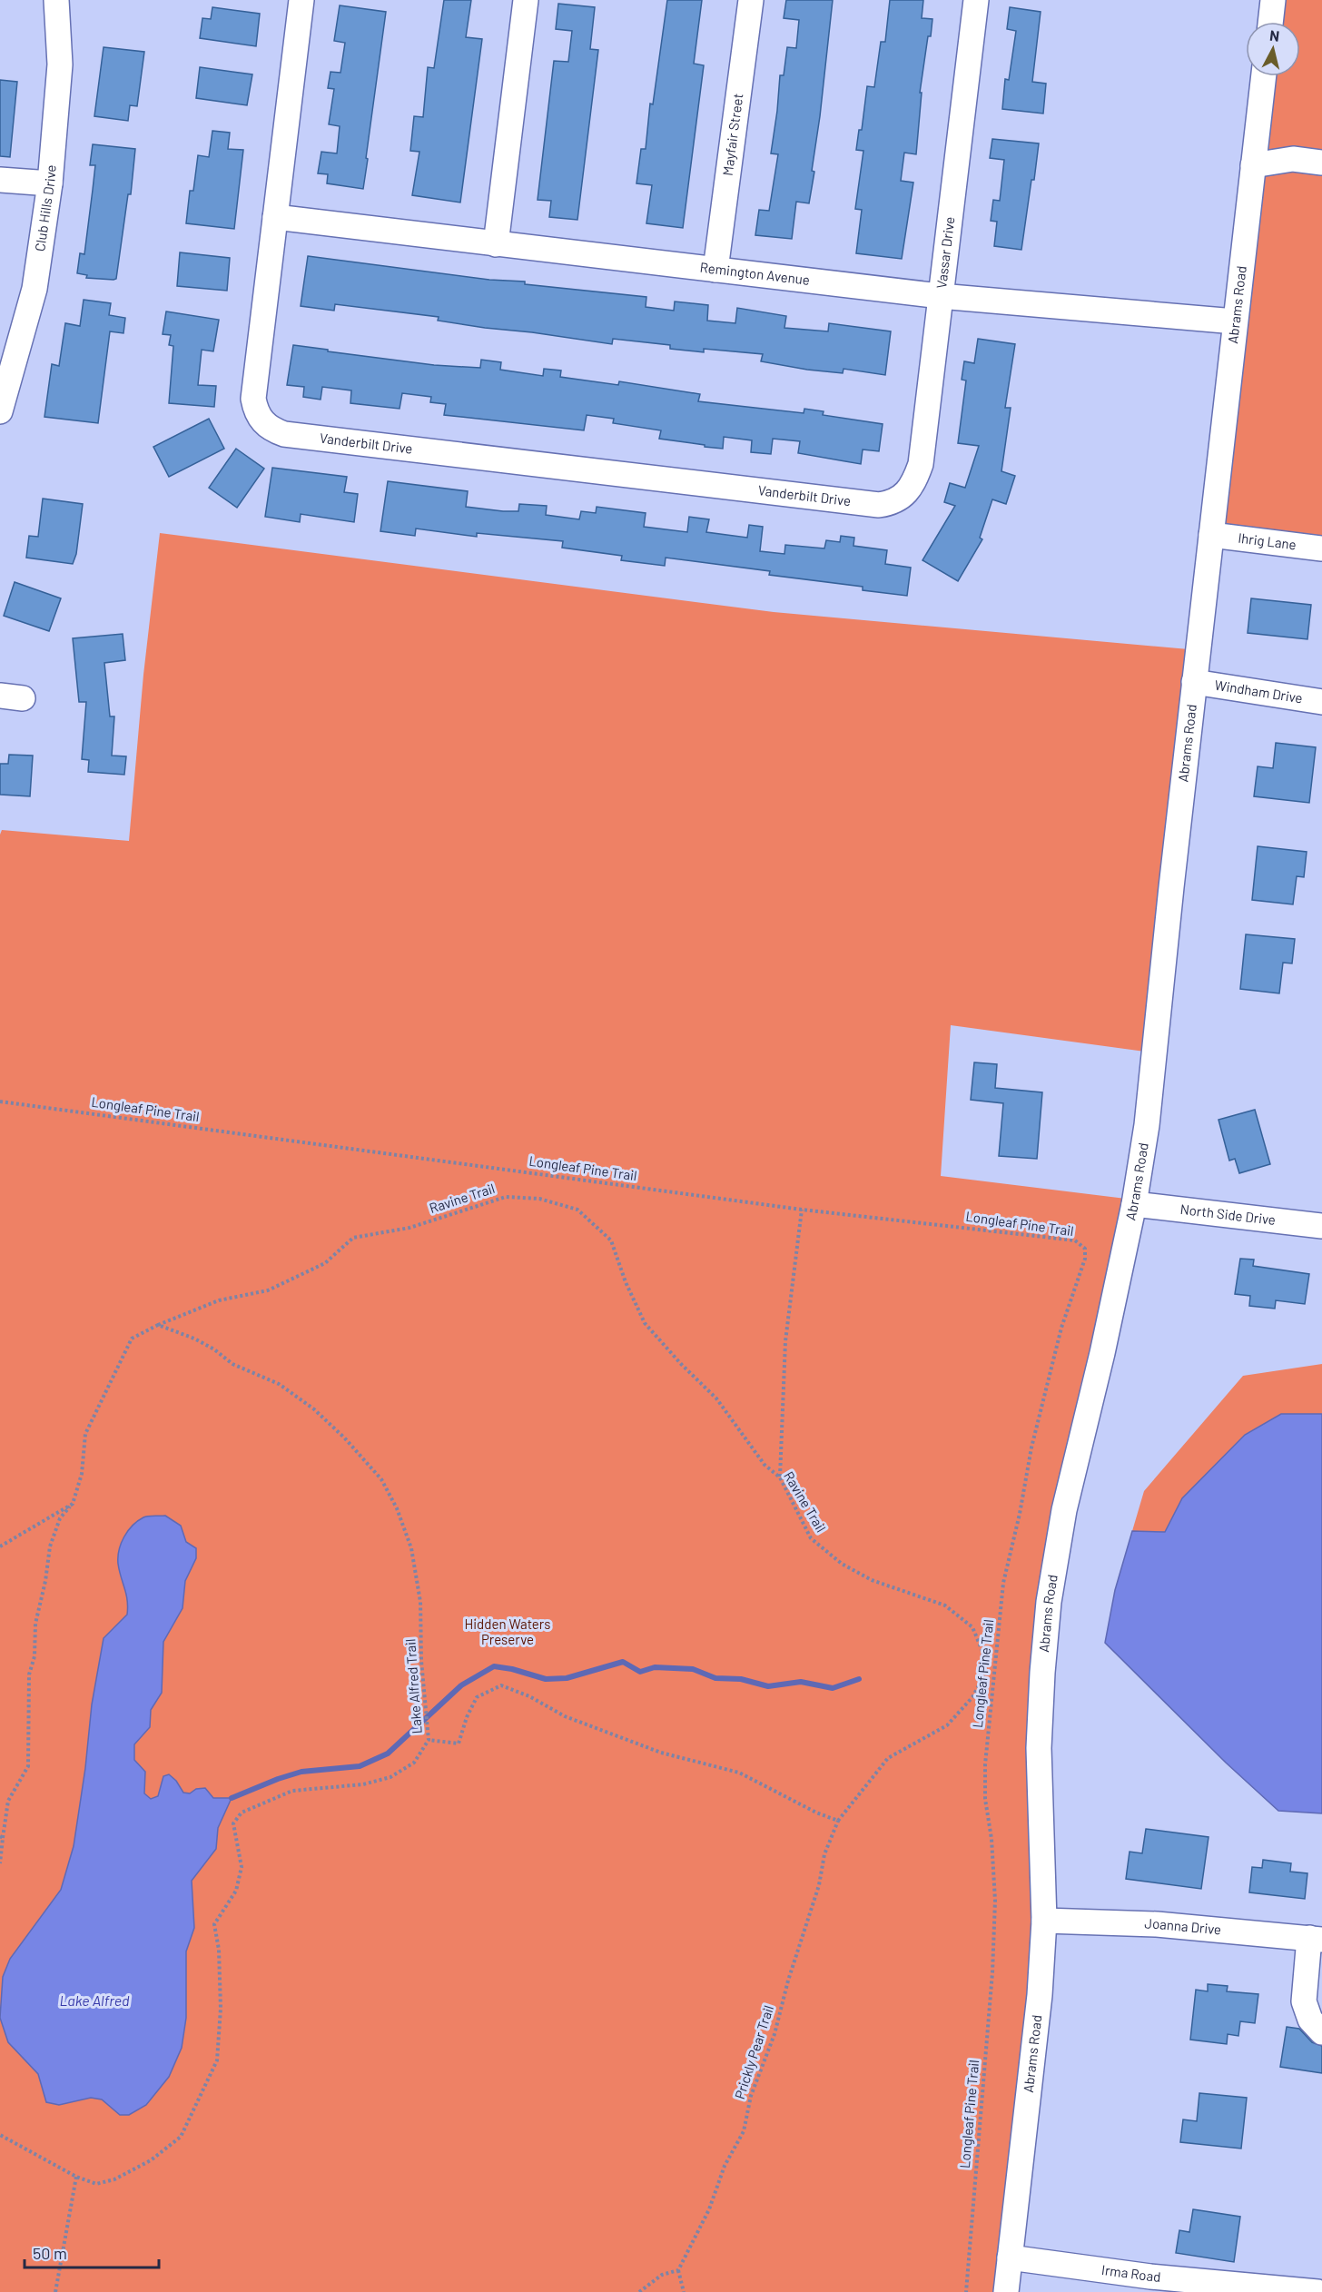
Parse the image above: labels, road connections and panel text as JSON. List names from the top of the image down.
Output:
{
  "streets": {
    "street": [
      "Mayfair Street",
      "Club Hills Drive",
      "Vassar Drive",
      "Remington Avenue",
      "Abrams Road",
      "Vanderbilt Drive",
      "Ihrig Lane",
      "Windham Drive",
      "North Side Drive",
      "Joanna Drive",
      "Irma Road"
    ],
    "path": [
      "Longleaf Pine Trail",
      "Ravine Trail",
      "Lake Alfred Trail",
      "Prickly Pear Trail"
    ]
  },
  "crossings": [
    ["Mayfair Street", "Remington Avenue"],
    ["Vassar Drive", "Remington Avenue"],
    ["Vassar Drive", "Vanderbilt Drive"],
    ["Remington Avenue", "Abrams Road"],
    ["Remington Avenue", "Vanderbilt Drive"],
    ["Abrams Road", "Ihrig Lane"],
    ["Abrams Road", "Windham Drive"],
    ["Abrams Road", "North Side Drive"],
    ["Abrams Road", "Joanna Drive"],
    ["Abrams Road", "Irma Road"],
    ["Ravine Trail", "Lake Alfred Trail"],
    ["Ravine Trail", "Prickly Pear Trail"]
  ],
  "water": ["Lake Alfred"],
  "parks": ["Hidden Waters Preserve"],
  "scale_bar": "50 m",
  "north": "top"
}
